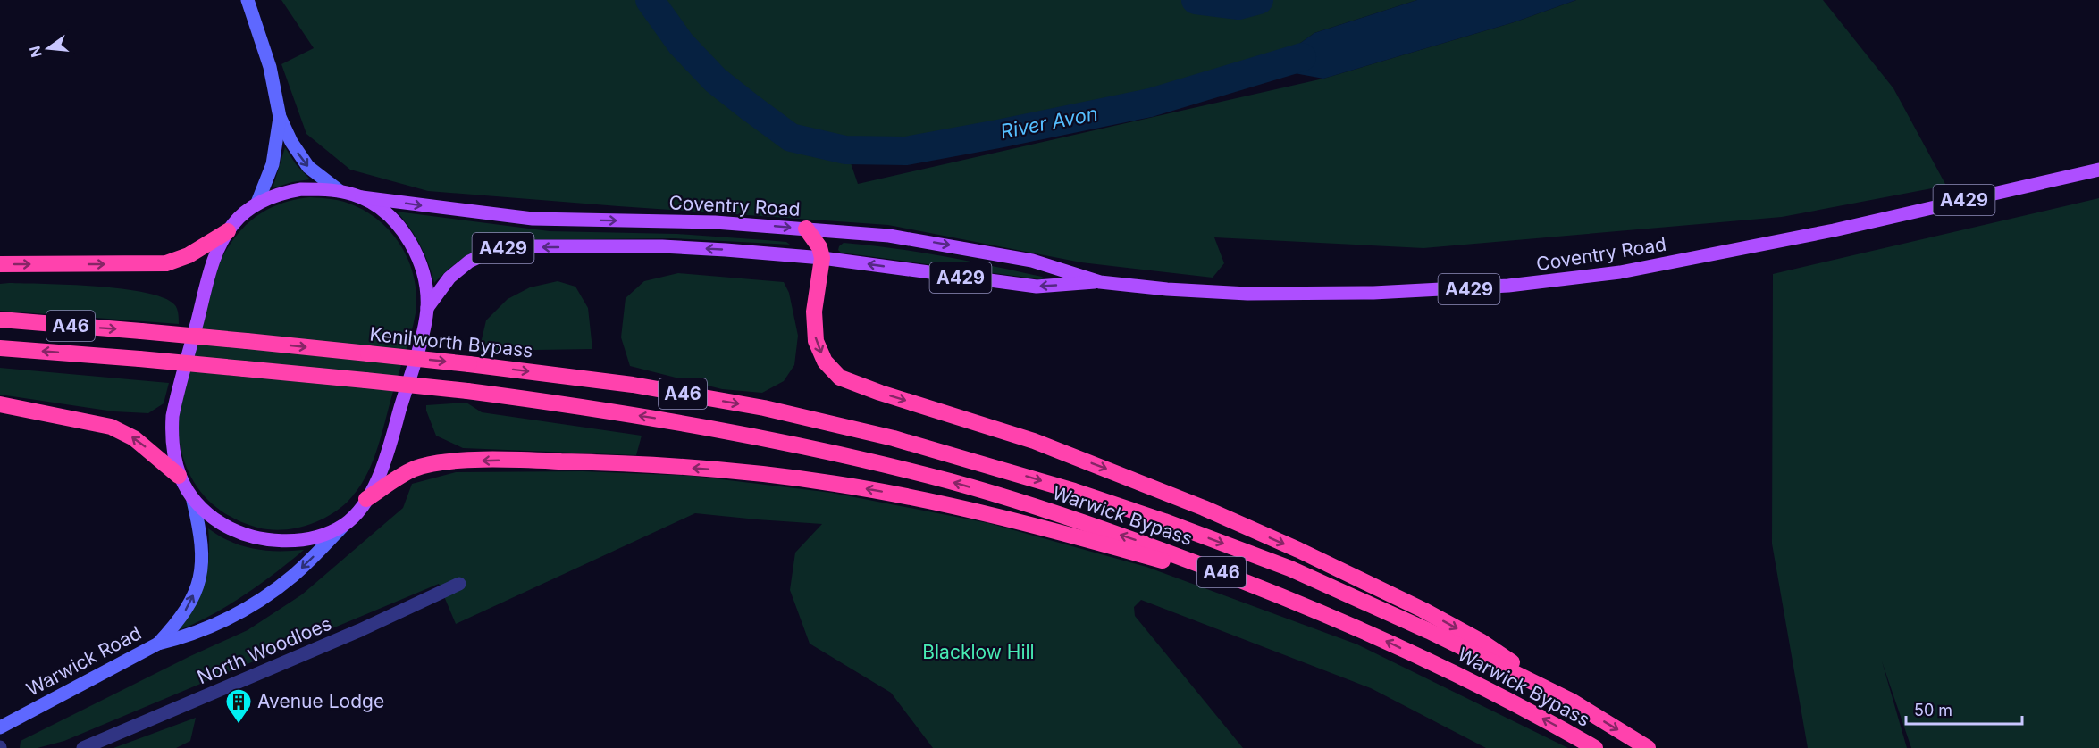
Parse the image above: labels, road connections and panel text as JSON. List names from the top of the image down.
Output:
{
  "streets": {
    "highway": ["A46", "Kenilworth Bypass", "Warwick Bypass"],
    "main road": ["A429", "Coventry Road"],
    "street": ["North Woodloes", "Warwick Road"]
  },
  "crossings": [
    ["Coventry Road", "A46"],
    ["A46", "Warwick Bypass"],
    ["Kenilworth Bypass", "Warwick Bypass"]
  ],
  "water": ["River Avon"],
  "parks": ["Blacklow Hill"],
  "places": {
    "building": ["Avenue Lodge"]
  },
  "scale_bar": "50 m",
  "north": "left"
}
